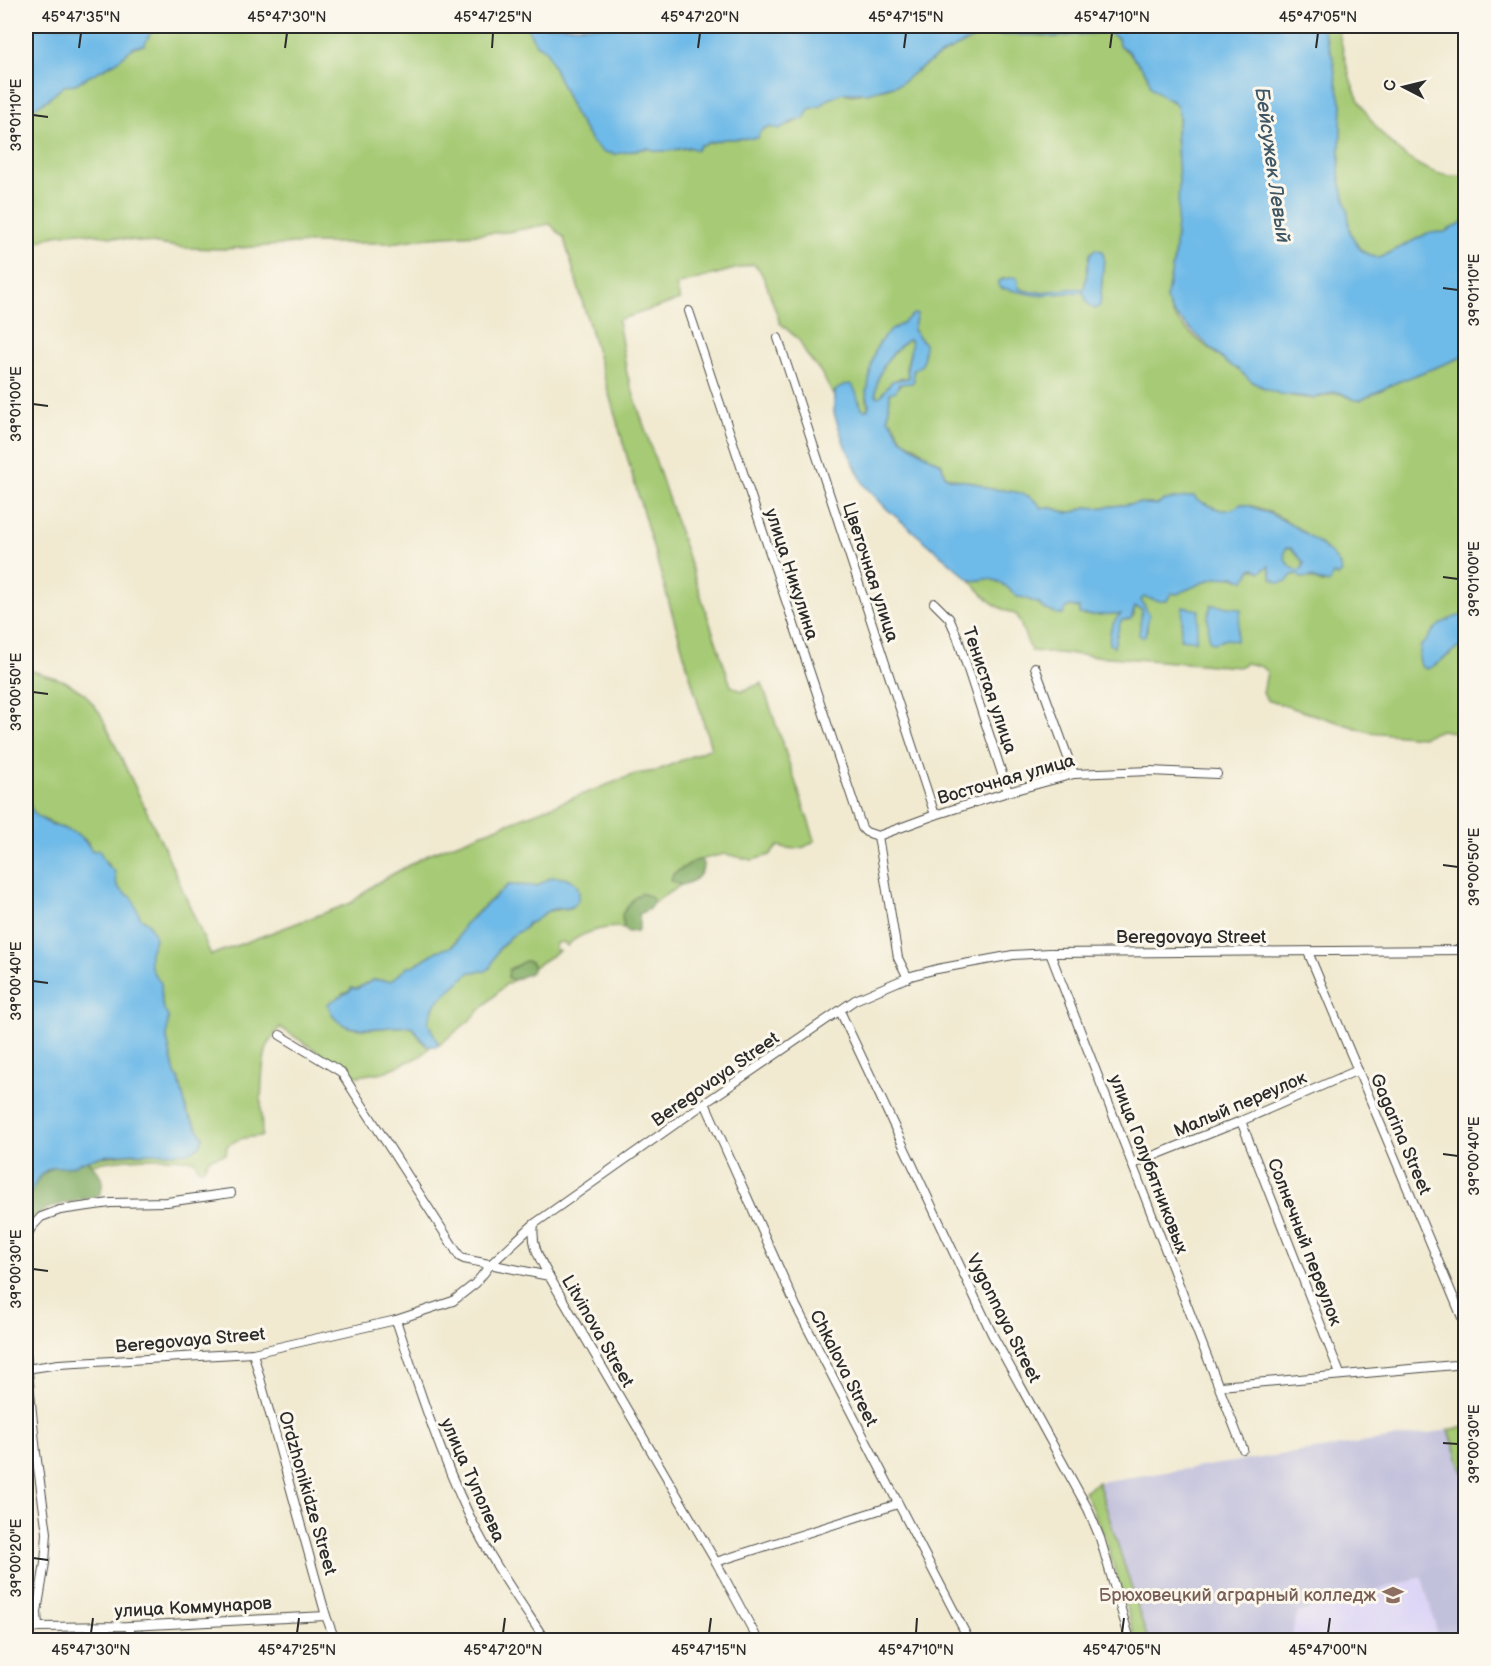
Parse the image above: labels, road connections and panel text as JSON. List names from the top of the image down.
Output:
{
  "streets": {
    "street": [
      "Цветочная улица",
      "улица Никулина",
      "Тенистая улица",
      "Восточная улица",
      "Beregovaya Street",
      "Малый переулок",
      "Gagarina Street",
      "улица Голубятниковых",
      "Солнечный переулок",
      "Vygonnaya Street",
      "Litvinova Street",
      "Chkalova Street",
      "улица Туполева",
      "Ordzhonikidze Street",
      "улица Коммунаров"
    ]
  },
  "crossings": [
    ["Цветочная улица", "Восточная улица"],
    ["улица Никулина", "Восточная улица"],
    ["Тенистая улица", "Восточная улица"],
    ["Beregovaya Street", "Gagarina Street"],
    ["Beregovaya Street", "улица Голубятниковых"],
    ["Beregovaya Street", "Vygonnaya Street"],
    ["Beregovaya Street", "Litvinova Street"],
    ["Beregovaya Street", "Chkalova Street"],
    ["Beregovaya Street", "улица Туполева"],
    ["Beregovaya Street", "Ordzhonikidze Street"],
    ["Малый переулок", "Gagarina Street"],
    ["Малый переулок", "улица Голубятниковых"],
    ["Малый переулок", "Солнечный переулок"],
    ["Ordzhonikidze Street", "улица Коммунаров"]
  ],
  "water": ["Бейсужек Левый"],
  "places": {
    "school or university": ["Брюховецкий аграрный колледж"]
  },
  "north": "left",
  "coordinates": [
    "45°47'35\"N",
    "45°47'30\"N",
    "45°47'25\"N",
    "45°47'20\"N",
    "45°47'15\"N",
    "45°47'10\"N",
    "45°47'05\"N",
    "39°01'10\"E",
    "39°01'00\"E",
    "39°00'50\"E",
    "39°00'40\"E",
    "39°00'30\"E",
    "39°00'20\"E",
    "45°47'00\"N"
  ]
}
